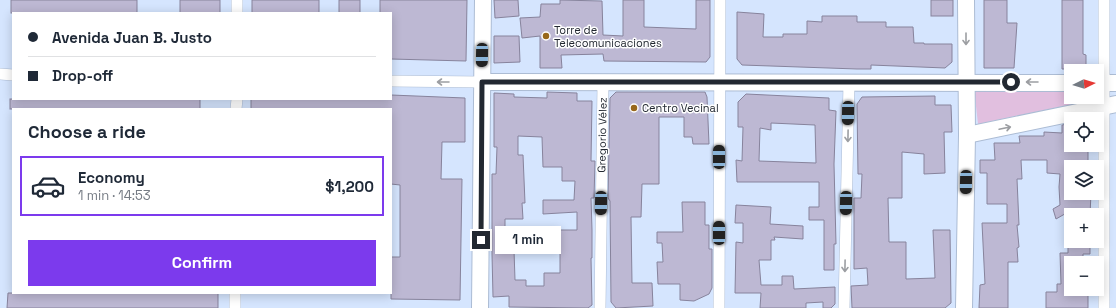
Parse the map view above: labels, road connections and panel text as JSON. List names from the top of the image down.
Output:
{
  "streets": {
    "street": ["Gregorio Vélez"]
  },
  "places": ["Torre de Telecomunicaciones", "Centro Vecinal"],
  "north": "right",
  "page": {
    "banner": ["Avenida Juan B. Justo", "Drop-off"],
    "map_buttons": ["+", "−"],
    "heading": "Choose a ride",
    "list": [
      {
        "name": "Economy",
        "note": "1 min · 14:53",
        "value": "$1,200"
      }
    ],
    "bubble": "1 min",
    "buttons": "Confirm"
  }
}
